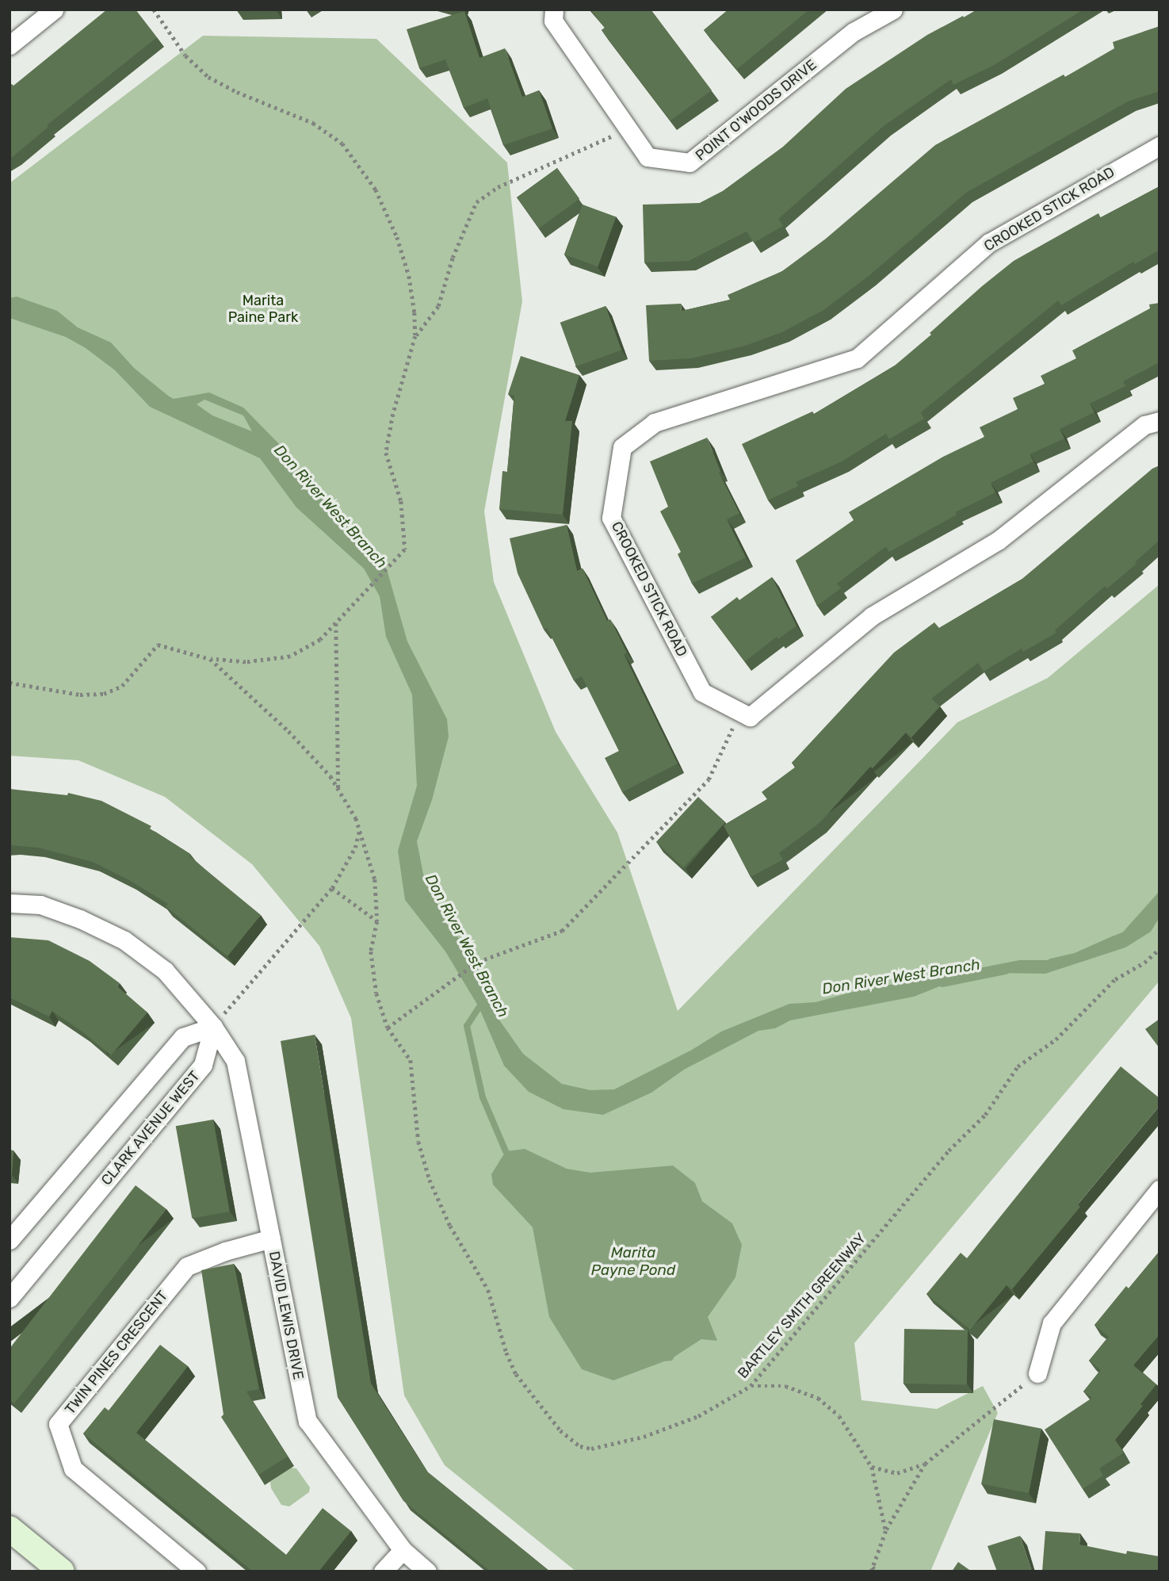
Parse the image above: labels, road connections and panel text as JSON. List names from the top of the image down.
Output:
{
  "streets": {
    "street": [
      "POINT O'WOODS DRIVE",
      "CROOKED STICK ROAD",
      "CLARK AVENUE WEST",
      "DAVID LEWIS DRIVE",
      "TWIN PINES CRESCENT"
    ],
    "path": ["BARTLEY SMITH GREENWAY"]
  },
  "crossings": [
    ["CLARK AVENUE WEST", "DAVID LEWIS DRIVE"],
    ["DAVID LEWIS DRIVE", "TWIN PINES CRESCENT"]
  ],
  "water": ["Don River West Branch", "Marita Payne Pond"],
  "parks": ["Marita Paine Park"]
}
